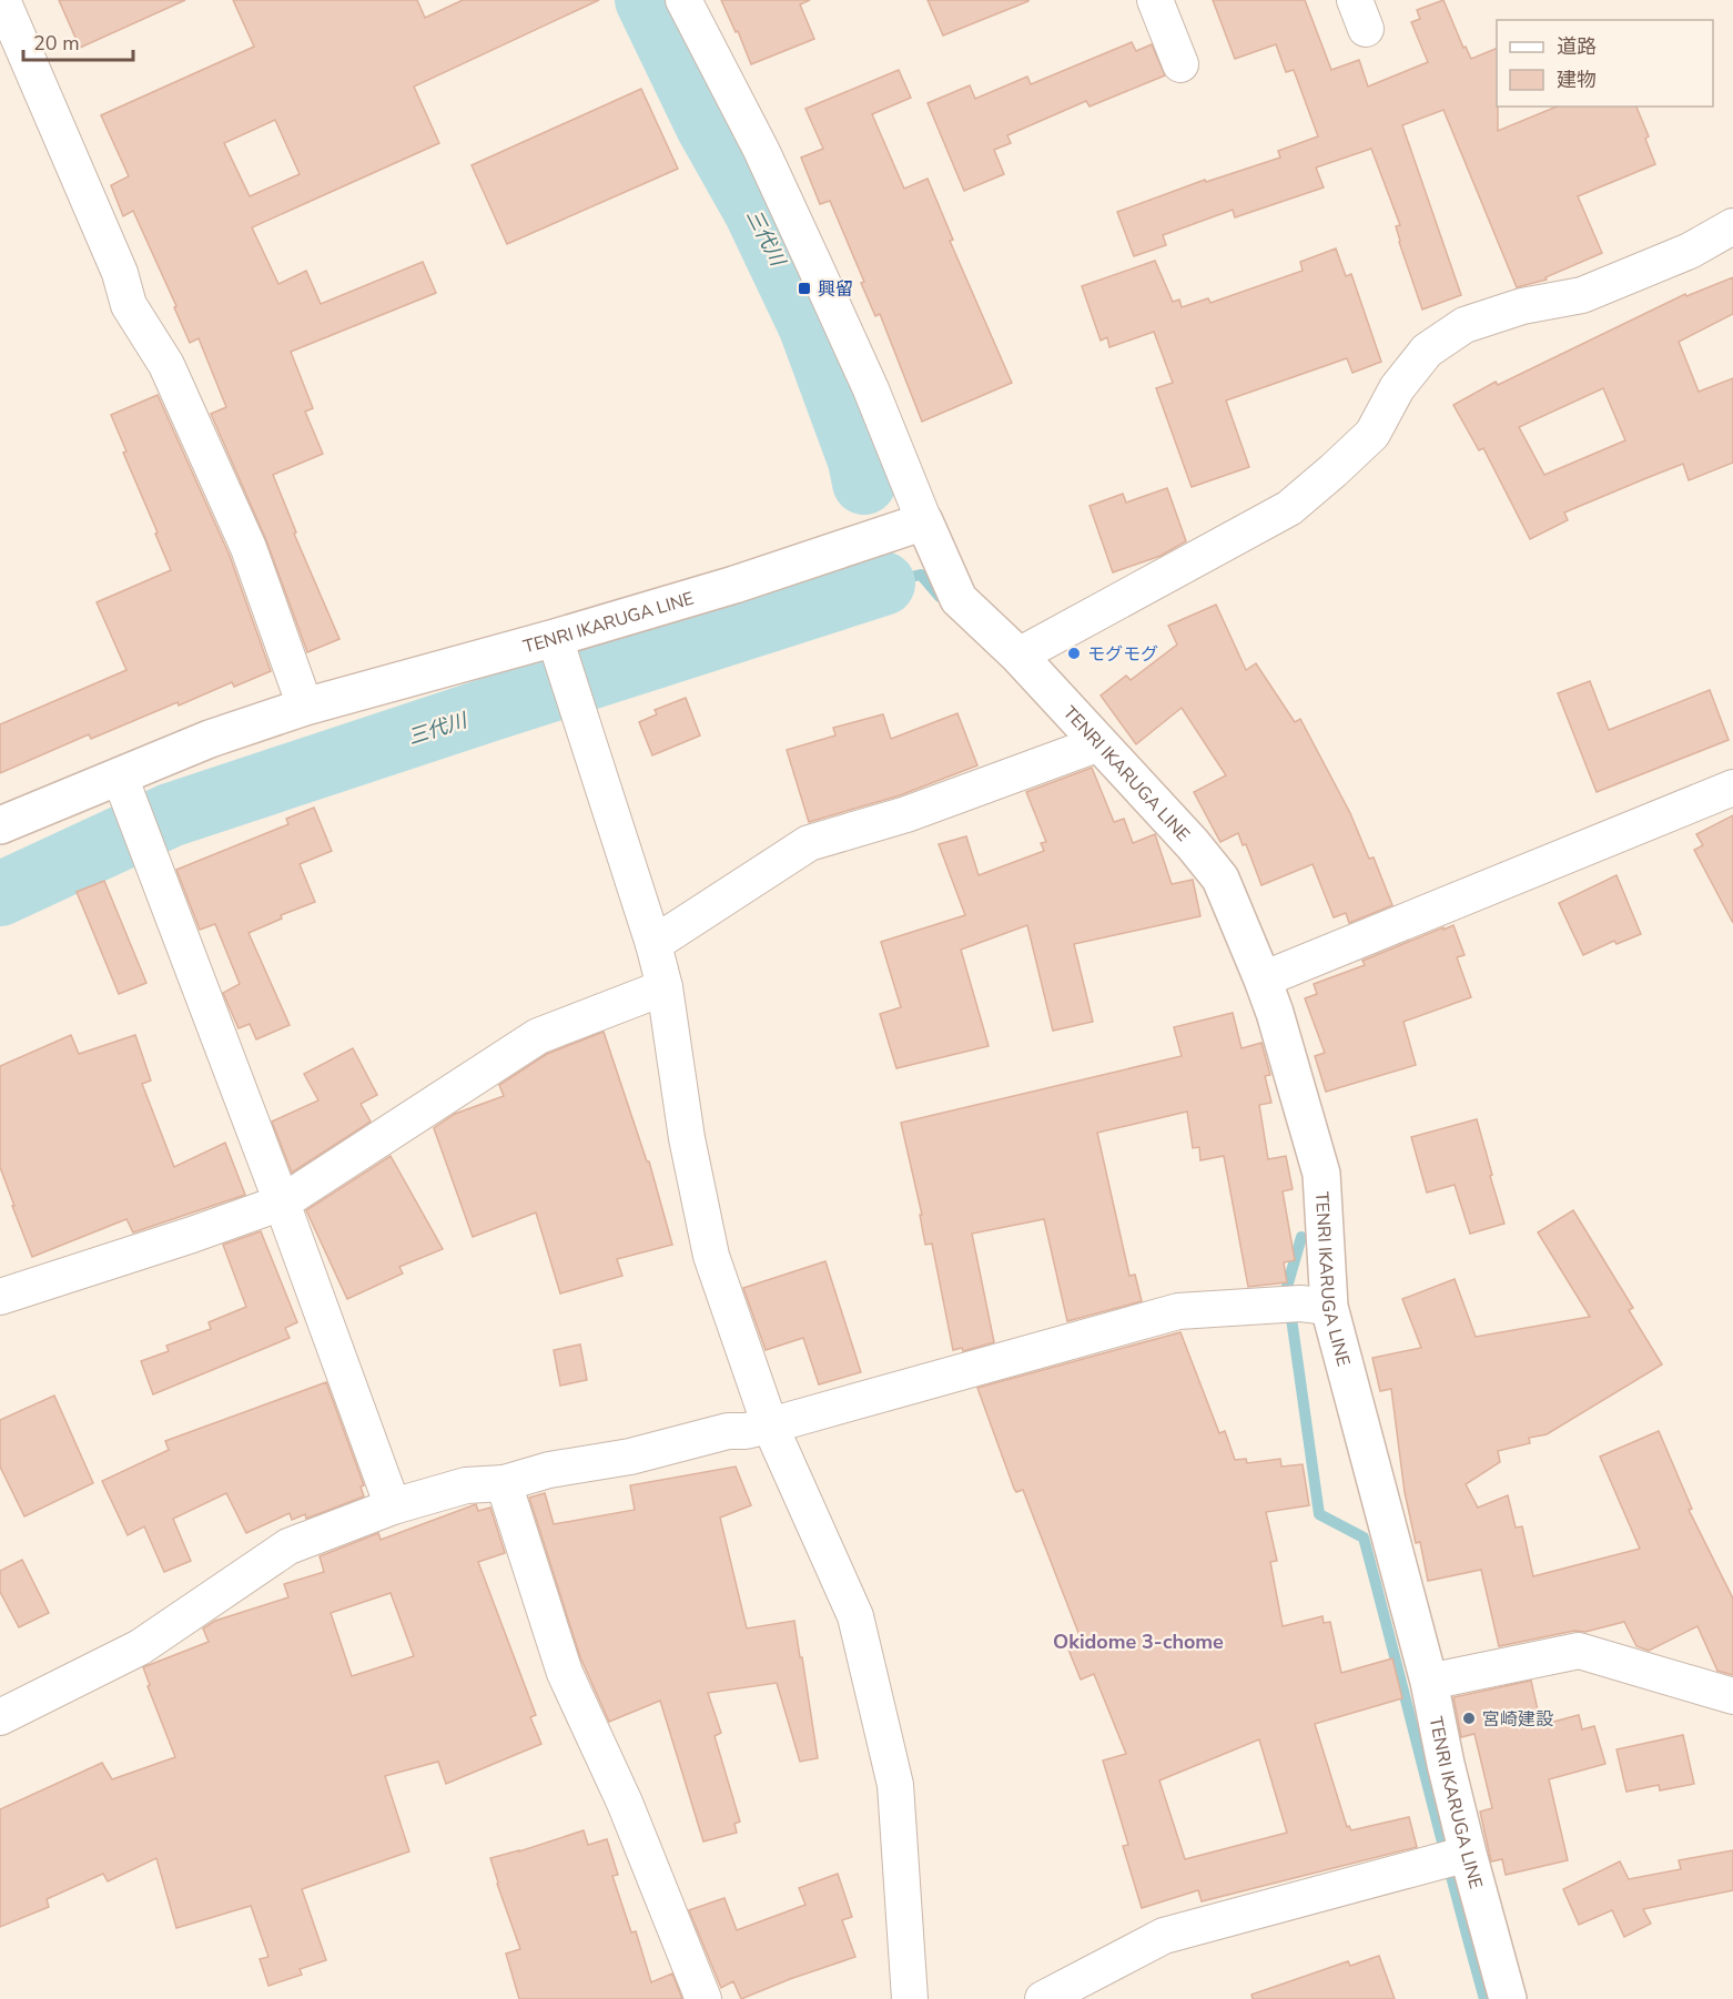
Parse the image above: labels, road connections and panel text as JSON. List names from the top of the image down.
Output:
{
  "streets": {
    "main road": ["TENRI IKARUGA LINE"]
  },
  "districts": ["Okidome 3-chome"],
  "water": ["三代川"],
  "places": {
    "transit": ["興留"],
    "other": ["モグモグ", "宮崎建設"]
  },
  "legend": ["道路", "建物"],
  "scale_bar": "20 m"
}
